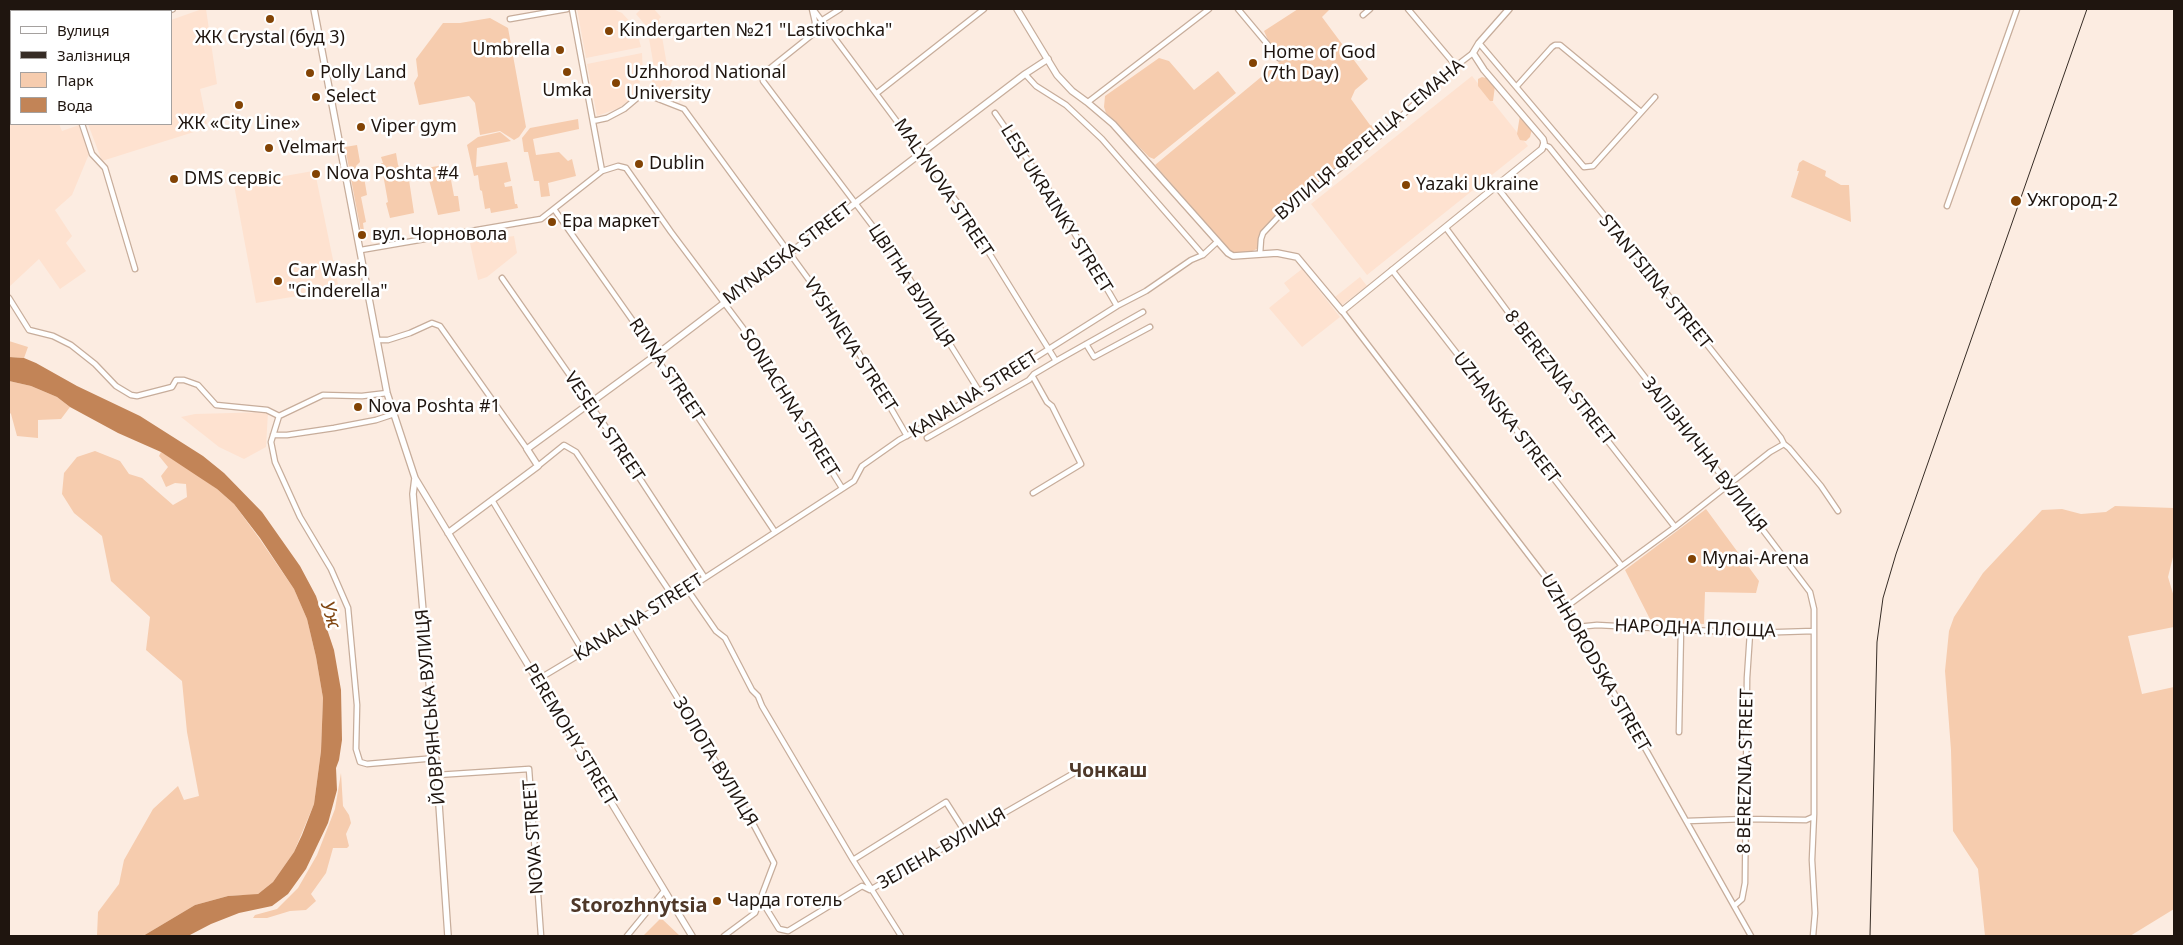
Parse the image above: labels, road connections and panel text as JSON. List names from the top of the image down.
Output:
{
  "streets": {
    "street": [
      "ВУЛИЦЯ ФЕРЕНЦА СЕМАНА",
      "MALYNOVA STREET",
      "LESI UKRAINKY STREET",
      "MYNAISKA STREET",
      "STANTSIINA STREET",
      "ЦВІТНА ВУЛИЦЯ",
      "VYSHNEVA STREET",
      "RIVNA STREET",
      "8 BEREZNIA STREET",
      "KANALNA STREET",
      "SONIACHNA STREET",
      "UZHANSKA STREET",
      "VESELA STREET",
      "ЗАЛІЗНИЧНА ВУЛИЦЯ",
      "НАРОДНА ПЛОЩА",
      "UZHHORODSKA STREET",
      "ЙОВРЯНСЬКА ВУЛИЦЯ",
      "PEREMOHY STREET",
      "ЗОЛОТА ВУЛИЦЯ",
      "NOVA STREET",
      "ЗЕЛЕНА ВУЛИЦЯ"
    ]
  },
  "crossings": [
    ["ВУЛИЦЯ ФЕРЕНЦА СЕМАНА", "STANTSIINA STREET"],
    ["MALYNOVA STREET", "MYNAISKA STREET"],
    ["MALYNOVA STREET", "KANALNA STREET"],
    ["LESI UKRAINKY STREET", "KANALNA STREET"],
    ["MYNAISKA STREET", "ЦВІТНА ВУЛИЦЯ"],
    ["MYNAISKA STREET", "VYSHNEVA STREET"],
    ["MYNAISKA STREET", "RIVNA STREET"],
    ["MYNAISKA STREET", "SONIACHNA STREET"],
    ["MYNAISKA STREET", "VESELA STREET"],
    ["ЦВІТНА ВУЛИЦЯ", "KANALNA STREET"],
    ["VYSHNEVA STREET", "KANALNA STREET"],
    ["RIVNA STREET", "KANALNA STREET"],
    ["8 BEREZNIA STREET", "НАРОДНА ПЛОЩА"],
    ["8 BEREZNIA STREET", "UZHHORODSKA STREET"],
    ["KANALNA STREET", "SONIACHNA STREET"],
    ["KANALNA STREET", "VESELA STREET"],
    ["KANALNA STREET", "PEREMOHY STREET"],
    ["KANALNA STREET", "ЗОЛОТА ВУЛИЦЯ"],
    ["ЗАЛІЗНИЧНА ВУЛИЦЯ", "НАРОДНА ПЛОЩА"],
    ["НАРОДНА ПЛОЩА", "UZHHORODSKA STREET"],
    ["ЙОВРЯНСЬКА ВУЛИЦЯ", "PEREMOHY STREET"],
    ["ЙОВРЯНСЬКА ВУЛИЦЯ", "NOVA STREET"],
    ["ЗОЛОТА ВУЛИЦЯ", "ЗЕЛЕНА ВУЛИЦЯ"]
  ],
  "districts": ["Чонкаш", "Storozhnytsia"],
  "water": ["Уж"],
  "places": [
    "ЖК Crystal (буд 3)",
    "Kindergarten №21 \"Lastivochka\"",
    "Umbrella",
    "Home of God (7th Day)",
    "Umka",
    "Polly Land",
    "Uzhhorod National University",
    "Select",
    "ЖК «City Line»",
    "Viper gym",
    "Velmart",
    "Dublin",
    "Nova Poshta #4",
    "DMS сервіс",
    "Yazaki Ukraine",
    "Ужгород-2",
    "Ера маркет",
    "вул. Чорновола",
    "Car Wash \"Cinderella\"",
    "Nova Poshta #1",
    "Mynai-Arena",
    "Чарда готель"
  ],
  "legend": [
    "Вулиця",
    "Залізниця",
    "Парк",
    "Вода"
  ]
}
